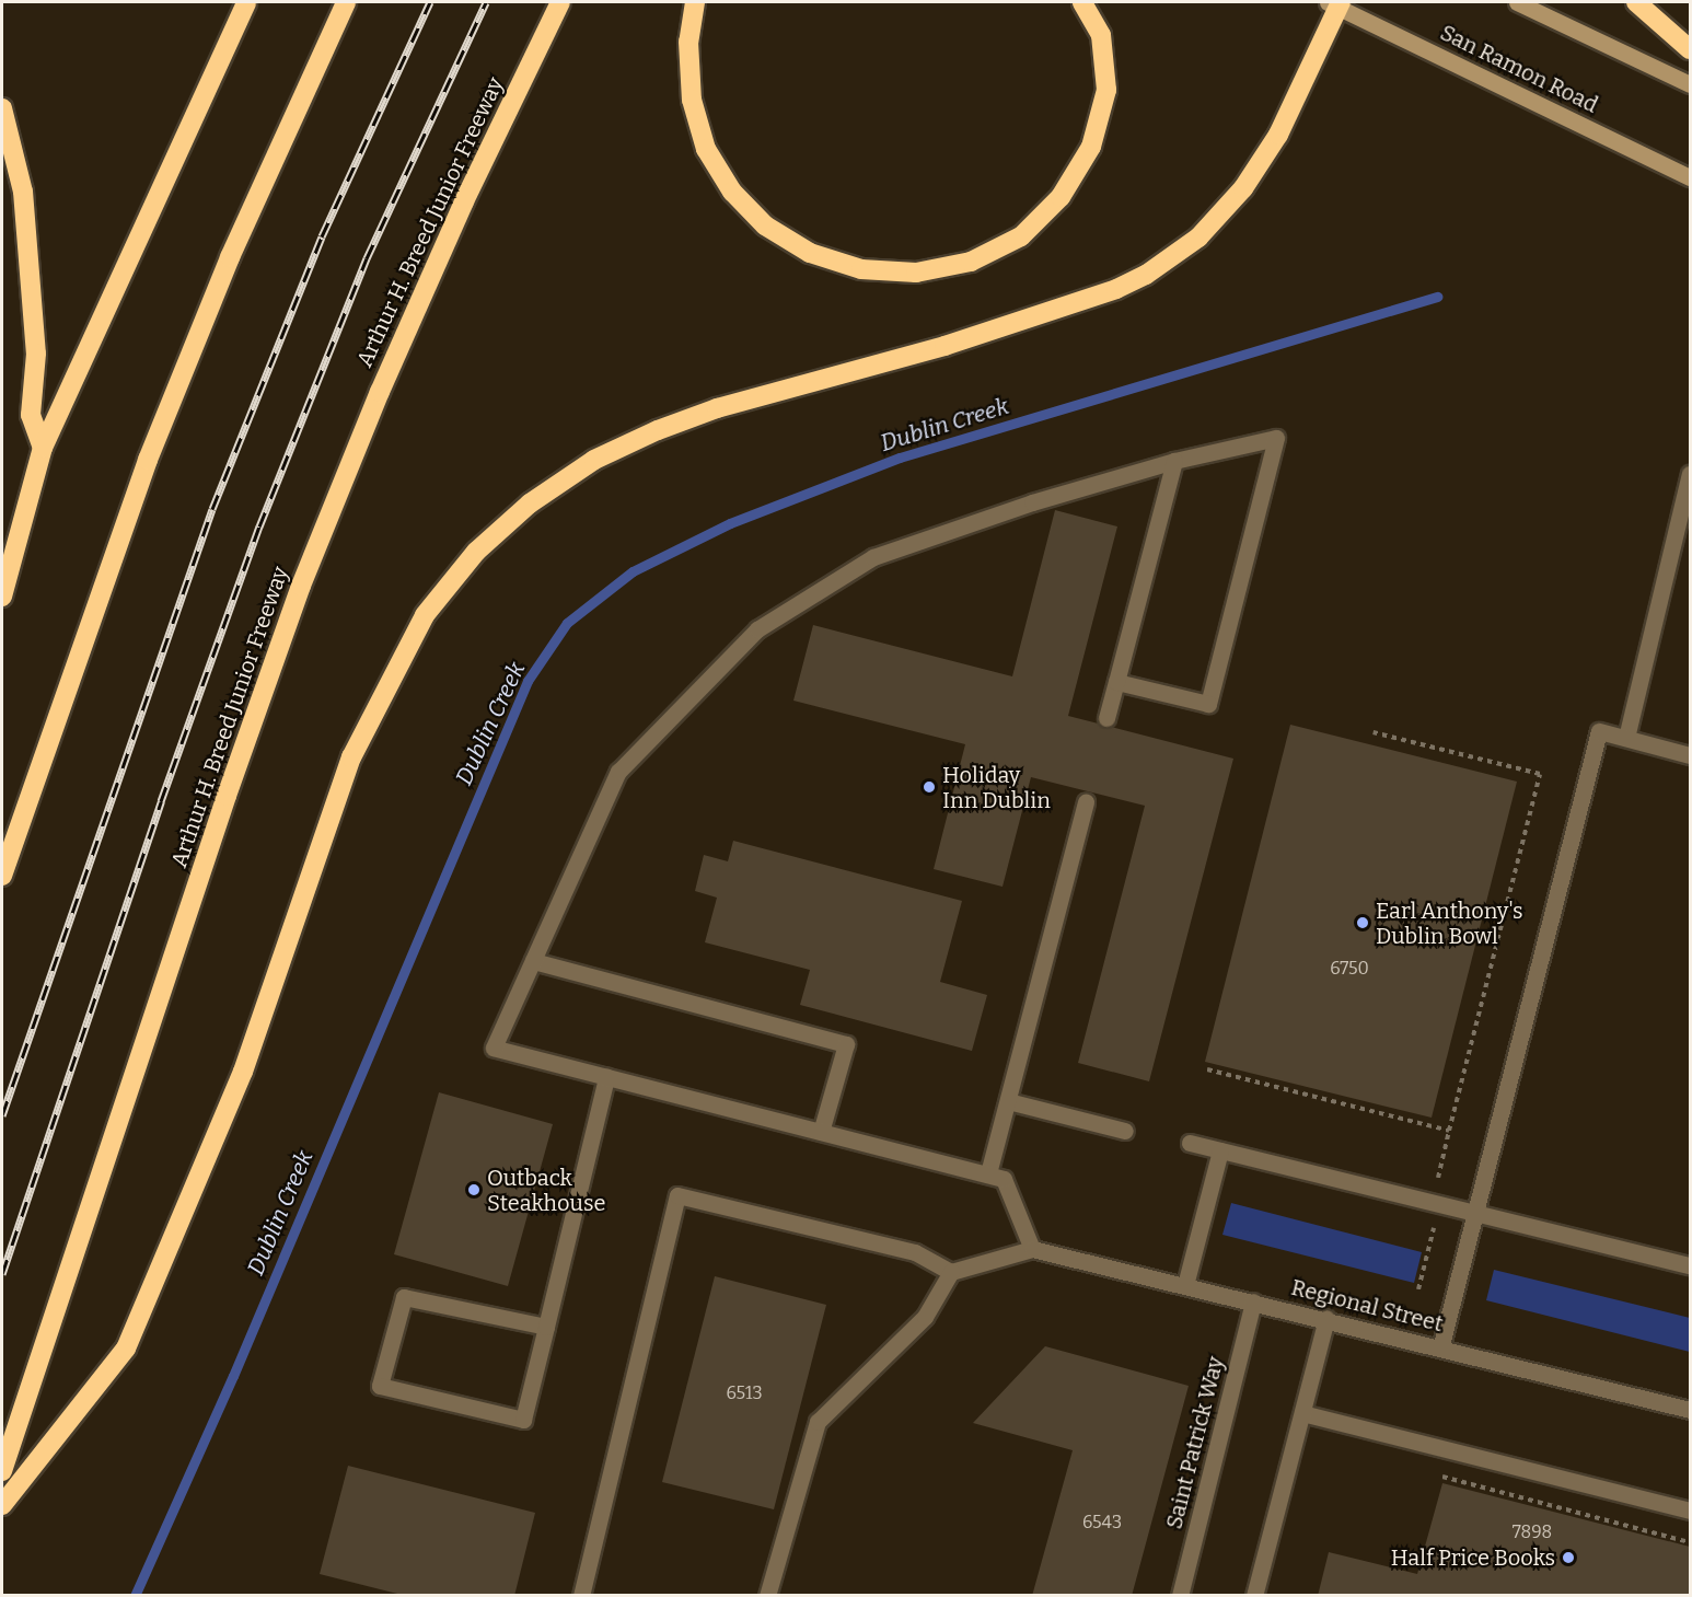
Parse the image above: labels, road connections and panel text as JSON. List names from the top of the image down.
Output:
{
  "streets": {
    "highway": ["Arthur H. Breed Junior Freeway"],
    "main road": ["San Ramon Road"],
    "street": ["Regional Street", "Saint Patrick Way"]
  },
  "crossings": [
    ["Regional Street", "Saint Patrick Way"]
  ],
  "water": ["Dublin Creek"],
  "places": [
    "Holiday Inn Dublin",
    "Earl Anthony's Dublin Bowl",
    "Outback Steakhouse",
    "Half Price Books"
  ],
  "house_numbers": [
    "6750",
    "6513",
    "6543",
    "7898"
  ]
}
